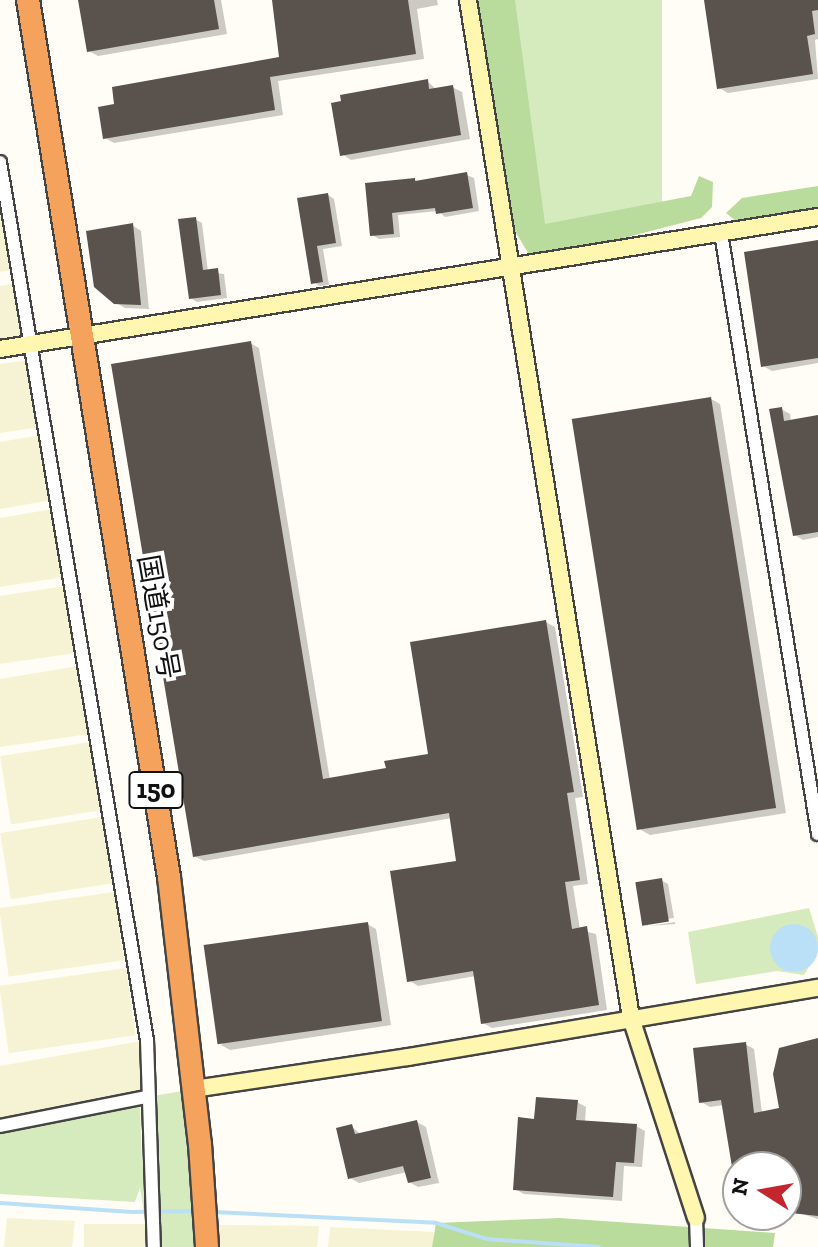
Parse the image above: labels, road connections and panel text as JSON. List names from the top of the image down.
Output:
{
  "streets": {
    "highway": ["国道150号", "150"]
  },
  "north": "left"
}
